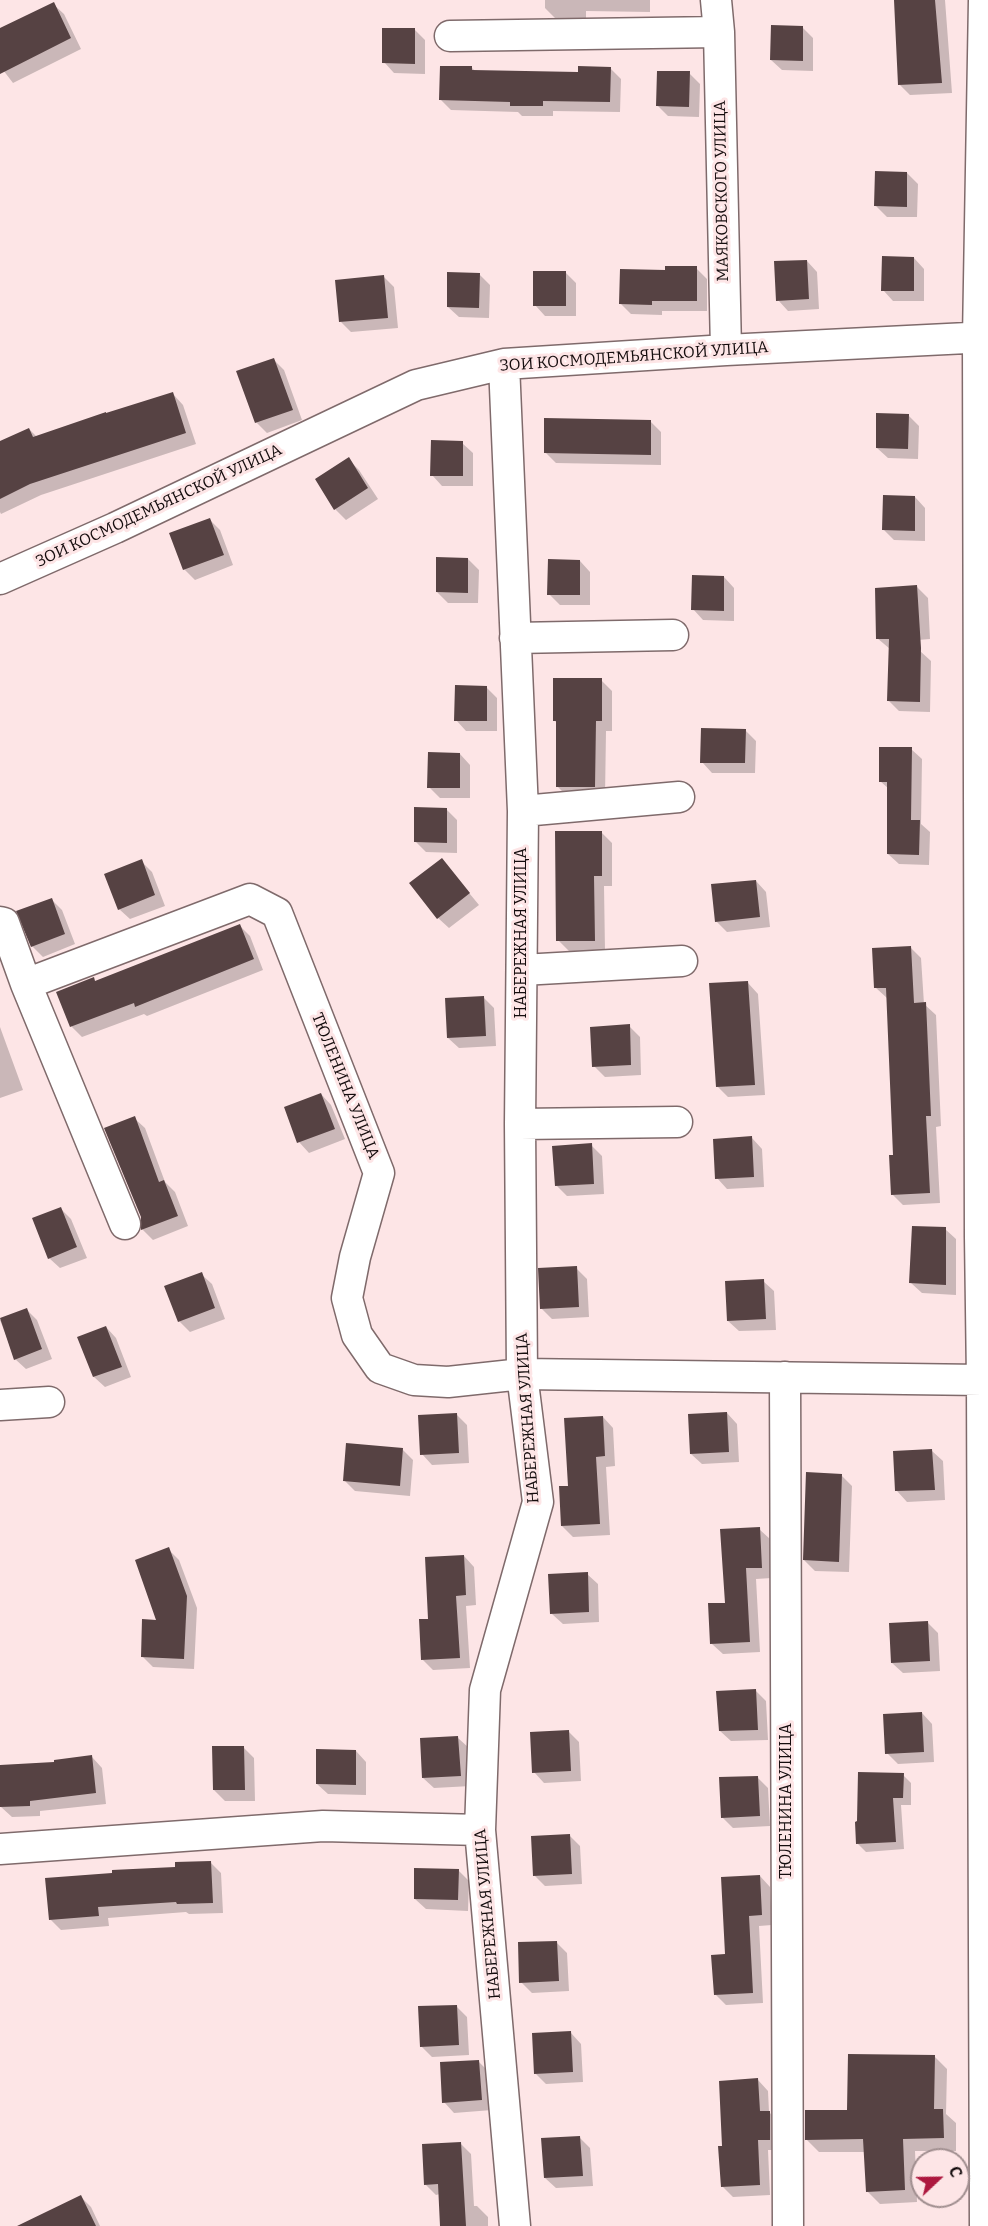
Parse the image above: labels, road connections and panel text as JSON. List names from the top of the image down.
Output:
{
  "streets": {
    "street": [
      "МАЯКОВСКОГО УЛИЦА",
      "ЗОИ КОСМОДЕМЬЯНСКОЙ УЛИЦА",
      "НАБЕРЕЖНАЯ УЛИЦА",
      "ТЮЛЕНИНА УЛИЦА"
    ]
  },
  "crossings": [
    ["МАЯКОВСКОГО УЛИЦА", "ЗОИ КОСМОДЕМЬЯНСКОЙ УЛИЦА"],
    ["ЗОИ КОСМОДЕМЬЯНСКОЙ УЛИЦА", "НАБЕРЕЖНАЯ УЛИЦА"],
    ["НАБЕРЕЖНАЯ УЛИЦА", "ТЮЛЕНИНА УЛИЦА"]
  ],
  "north": "right"
}
